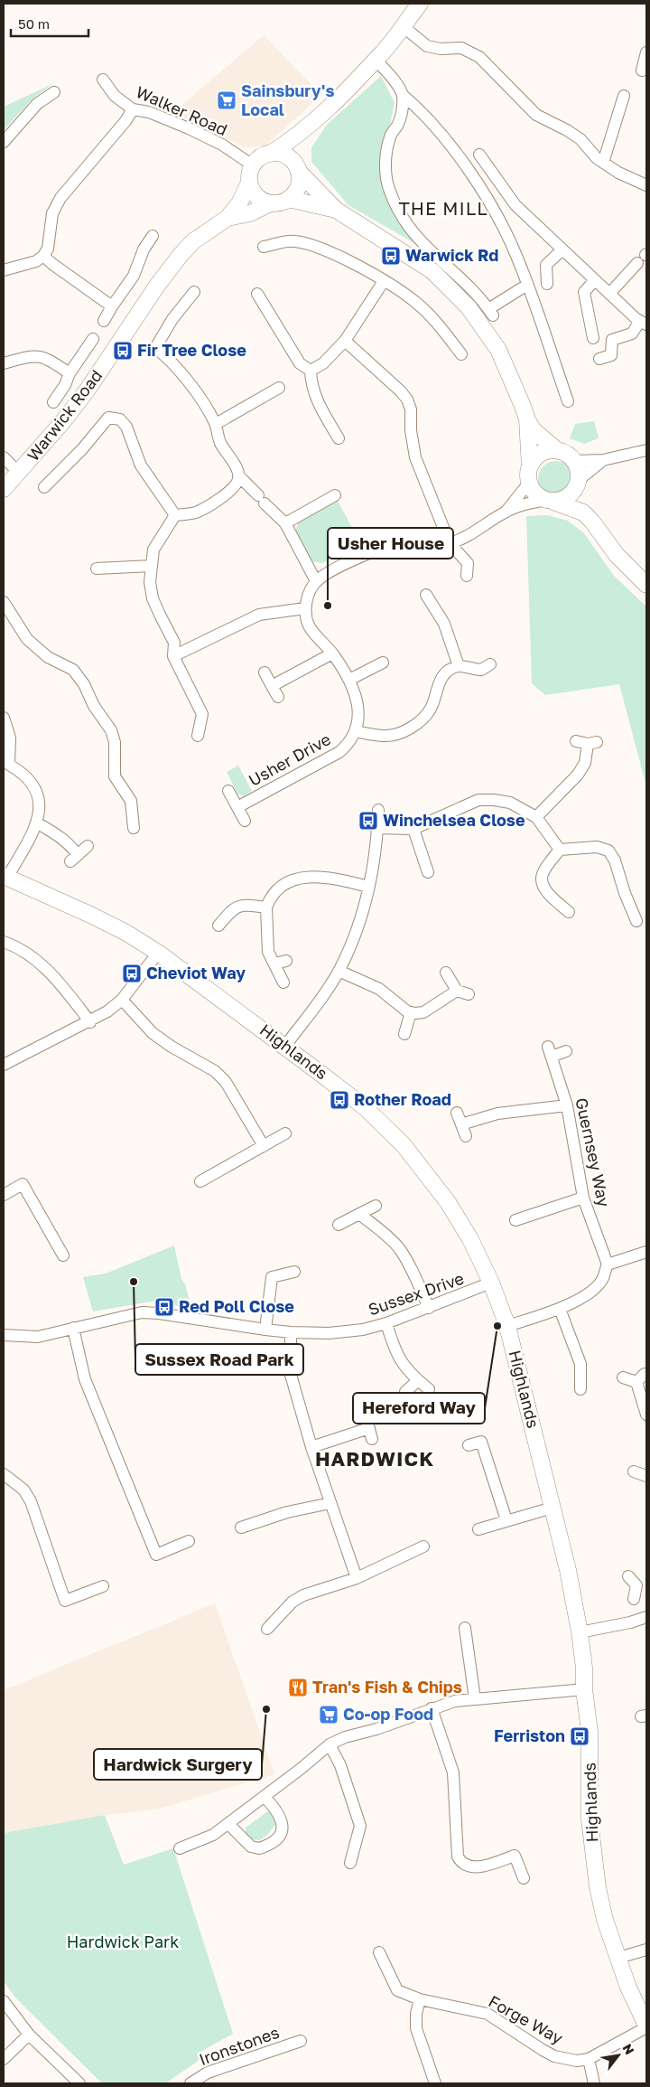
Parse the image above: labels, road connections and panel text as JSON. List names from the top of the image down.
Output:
{
  "streets": {
    "street": [
      "Walker Road",
      "Warwick Road",
      "Usher Drive",
      "Highlands",
      "Guernsey Way",
      "Sussex Drive",
      "Forge Way",
      "Ironstones"
    ]
  },
  "crossings": [
    ["Walker Road", "Warwick Road"],
    ["Highlands", "Sussex Drive"]
  ],
  "districts": ["THE MILL", "HARDWICK"],
  "parks": ["Hardwick Park"],
  "places": {
    "supermarket": ["Sainsbury's Local", "Co-op Food"],
    "bus stop": [
      "Warwick Rd",
      "Fir Tree Close",
      "Winchelsea Close",
      "Cheviot Way",
      "Rother Road",
      "Red Poll Close",
      "Ferriston"
    ],
    "other": [
      "Usher House",
      "Sussex Road Park",
      "Hereford Way",
      "Hardwick Surgery"
    ],
    "restaurant": ["Tran's Fish & Chips"]
  },
  "scale_bar": "50 m",
  "north": "top right"
}
